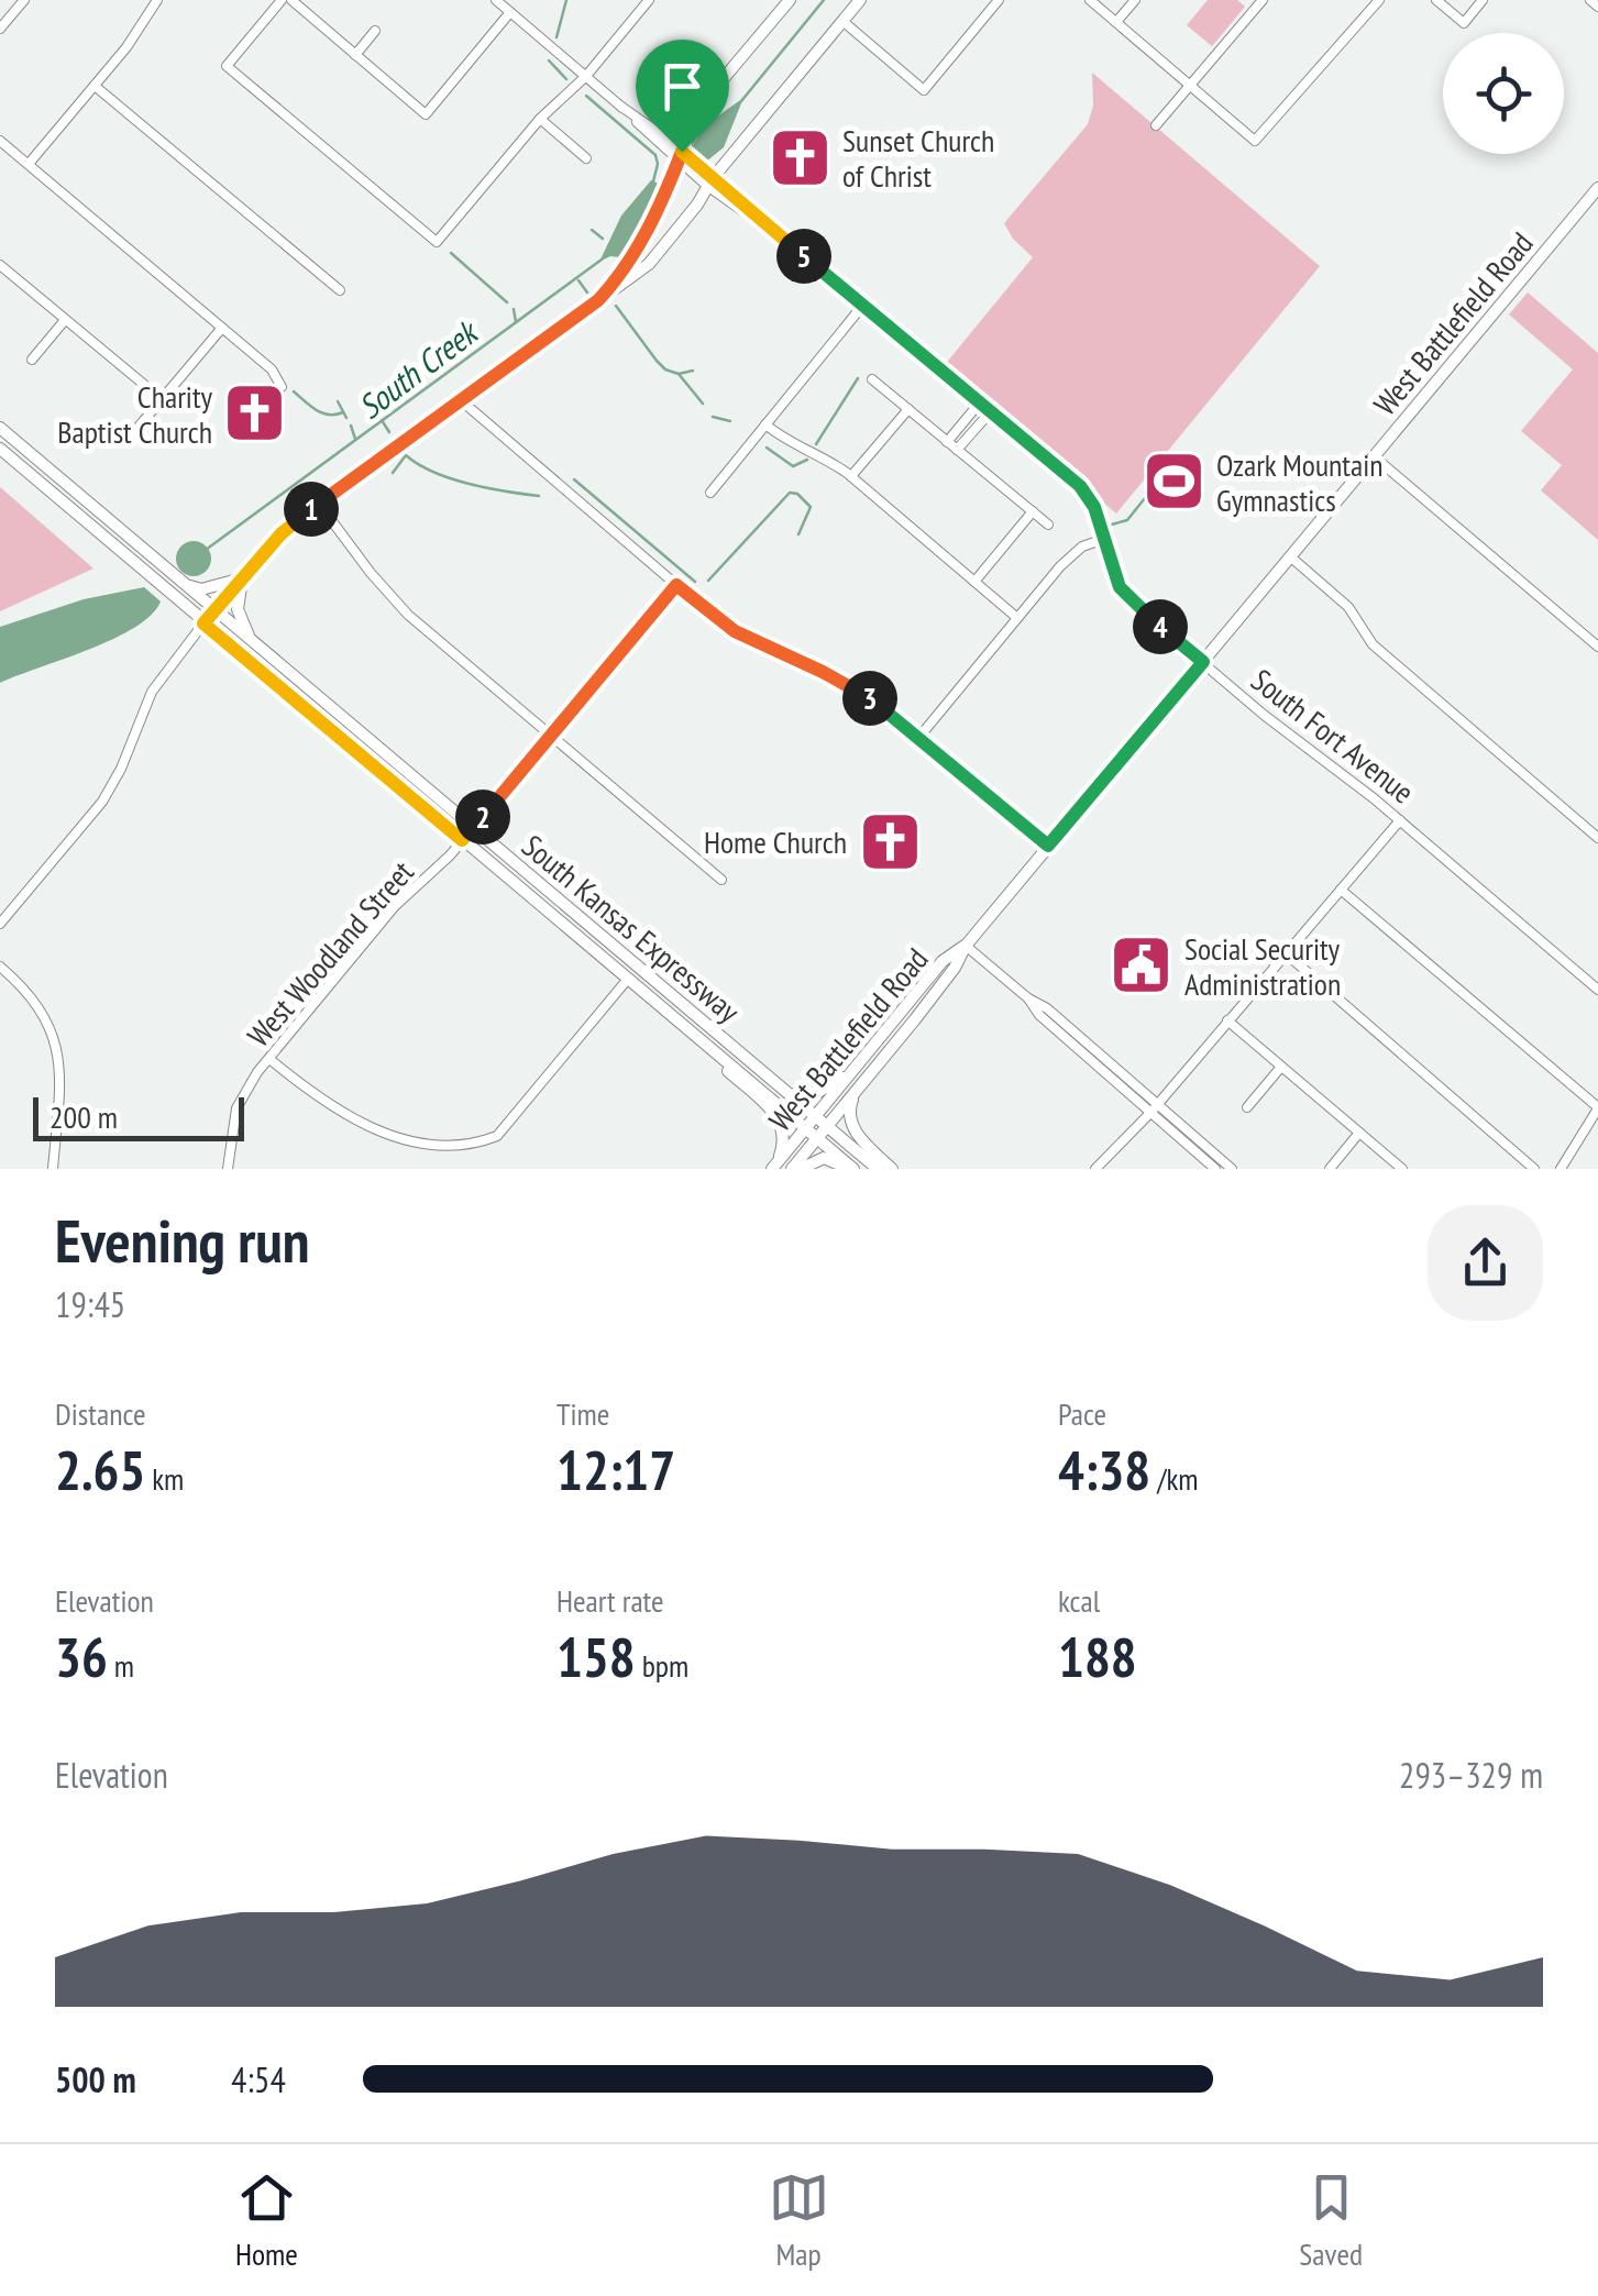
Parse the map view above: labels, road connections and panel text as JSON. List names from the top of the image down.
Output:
{
  "streets": {
    "main road": ["West Battlefield Road", "South Kansas Expressway"],
    "street": ["South Fort Avenue", "West Woodland Street"]
  },
  "crossings": [
    ["West Battlefield Road", "South Fort Avenue"],
    ["West Battlefield Road", "South Kansas Expressway"],
    ["South Kansas Expressway", "West Woodland Street"]
  ],
  "water": ["South Creek"],
  "places": {
    "church": ["Sunset Church of Christ", "Charity Baptist Church", "Home Church"],
    "sports": ["Ozark Mountain Gymnastics"],
    "public building": ["Social Security Administration"]
  },
  "scale_bar": "200 m",
  "page": {
    "pins": [
      "5",
      "1",
      "4",
      "3",
      "2"
    ],
    "scale": "200 m",
    "heading": ["Evening run", "19:45"],
    "stats": [
      ["Distance", "2.65 km"],
      ["Time", "12:17"],
      ["Pace", "4:38 /km"],
      ["Elevation", "36 m"],
      ["Heart rate", "158 bpm"],
      ["kcal", "188"]
    ],
    "chart": ["Elevation", "293–329 m"],
    "list": [
      {
        "name": "500 m",
        "note": "4:54"
      }
    ],
    "tabs": ["Home", "Map", "Saved"]
  }
}
